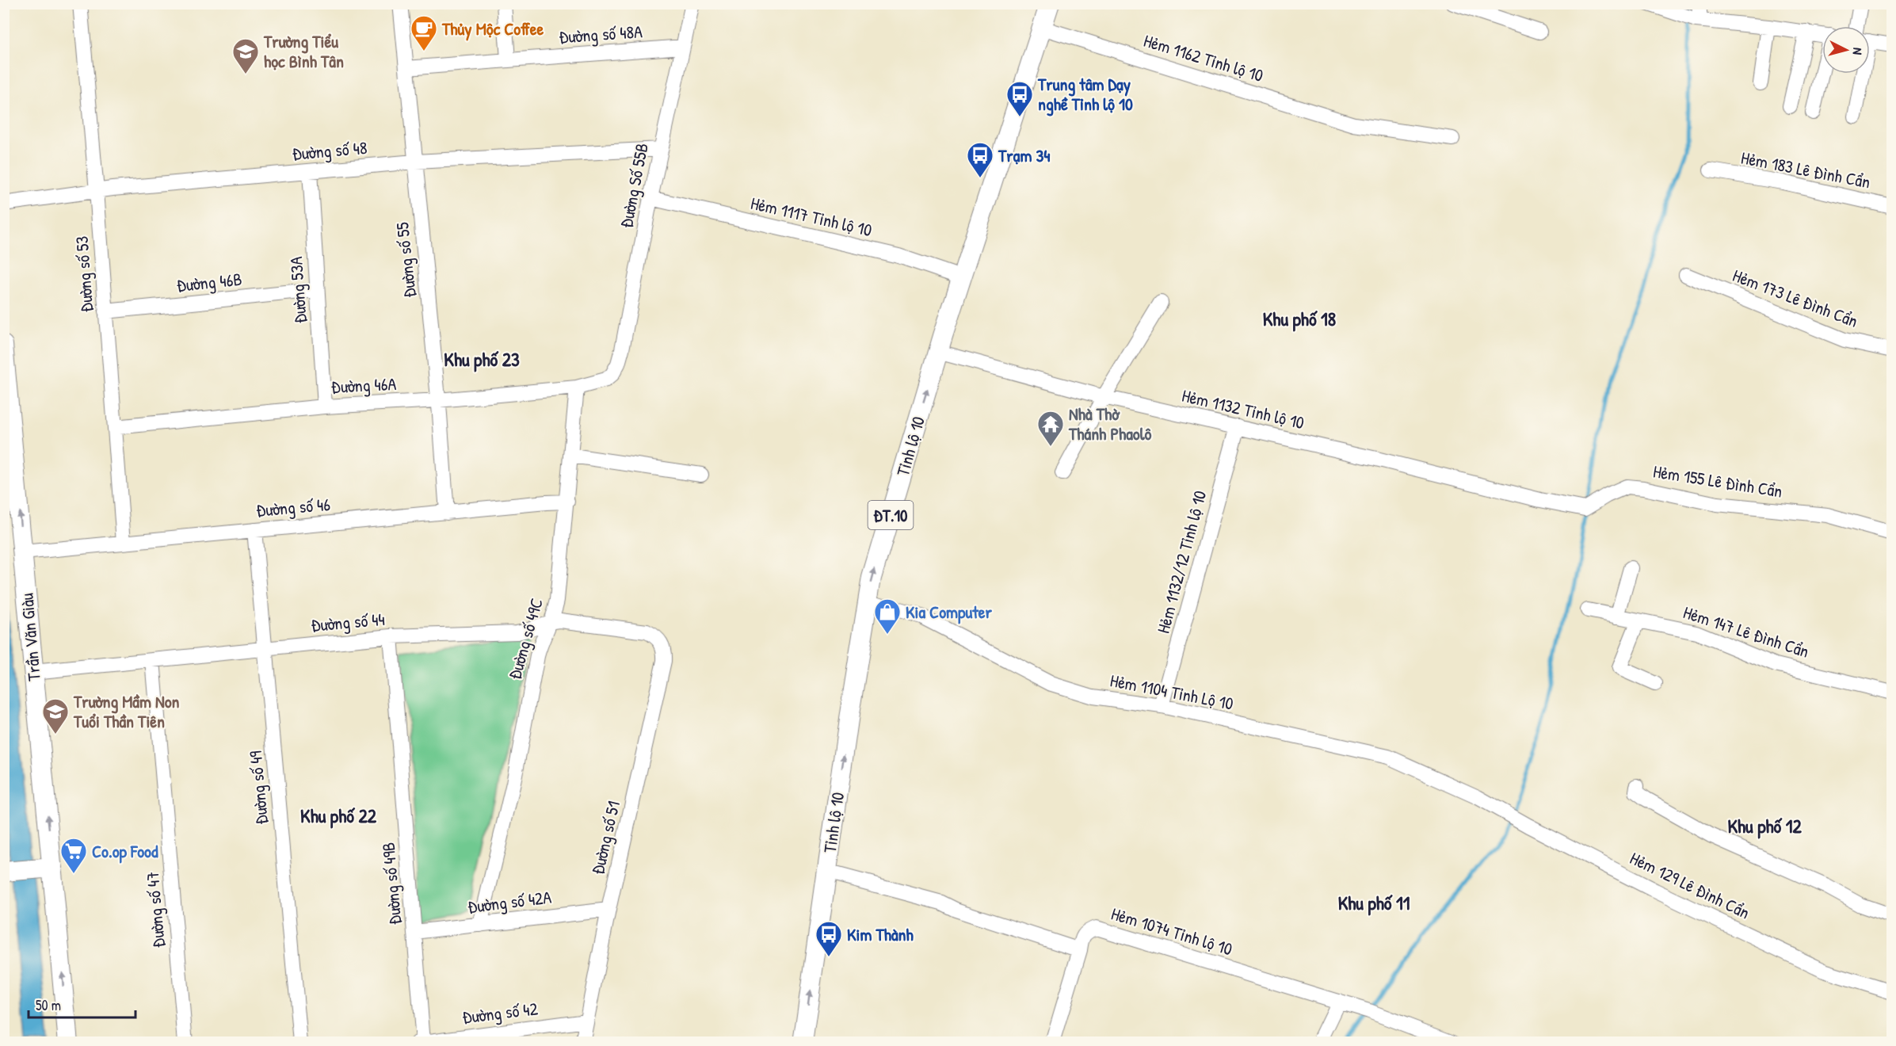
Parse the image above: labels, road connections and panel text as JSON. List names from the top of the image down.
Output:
{
  "streets": {
    "main road": ["Tỉnh lộ 10", "ĐT.10", "Trần Văn Giàu"],
    "street": [
      "Đường số 48A",
      "Hẻm 1162 Tỉnh lộ 10",
      "Đường số 48",
      "Hẻm 183 Lê Đình Cẩn",
      "Đường Số 55B",
      "Hẻm 1117 Tỉnh lộ 10",
      "Đường số 55",
      "Đường số 53",
      "Đường 46B",
      "Đường 53A",
      "Hẻm 173 Lê Đình Cẩn",
      "Đường 46A",
      "Hẻm 1132 Tỉnh lộ 10",
      "Hẻm 155 Lê Đình Cẩn",
      "Đường số 46",
      "Hẻm 1132/12 Tỉnh lộ 10",
      "Đường số 44",
      "Hẻm 147 Lê Đình Cẩn",
      "Đường số 49C",
      "Hẻm 1104 Tỉnh Lộ 10",
      "Đường số 49",
      "Đường số 51",
      "Đường số 49B",
      "Hẻm 129 Lê Đình Cẩn",
      "Đường số 42A",
      "Đường số 47",
      "Hẻm 1074 Tỉnh lộ 10",
      "Đường số 42"
    ]
  },
  "crossings": [
    ["Đường số 48A", "Đường Số 55B"],
    ["Đường số 48A", "Đường số 55"],
    ["Hẻm 1162 Tỉnh lộ 10", "Tỉnh lộ 10"],
    ["Đường số 48", "Đường Số 55B"],
    ["Đường số 48", "Đường số 55"],
    ["Đường số 48", "Đường số 53"],
    ["Đường số 48", "Đường 53A"],
    ["Đường Số 55B", "Hẻm 1117 Tỉnh lộ 10"],
    ["Đường Số 55B", "Đường 46A"],
    ["Hẻm 1117 Tỉnh lộ 10", "Tỉnh lộ 10"],
    ["Đường số 55", "Đường 46A"],
    ["Đường số 55", "Đường số 46"],
    ["Đường số 53", "Đường 46B"],
    ["Đường số 53", "Đường 46A"],
    ["Đường số 53", "Đường số 46"],
    ["Đường 46B", "Đường 53A"],
    ["Đường 53A", "Đường 46A"],
    ["Đường 46A", "Đường số 49C"],
    ["Hẻm 1132 Tỉnh lộ 10", "Tỉnh lộ 10"],
    ["Hẻm 1132 Tỉnh lộ 10", "Hẻm 155 Lê Đình Cẩn"],
    ["Hẻm 1132 Tỉnh lộ 10", "Hẻm 1132/12 Tỉnh lộ 10"],
    ["Tỉnh lộ 10", "Hẻm 1104 Tỉnh Lộ 10"],
    ["Đường số 46", "Trần Văn Giàu"],
    ["Đường số 46", "Đường số 49C"],
    ["Đường số 46", "Đường số 49"],
    ["Hẻm 1132/12 Tỉnh lộ 10", "Hẻm 1104 Tỉnh Lộ 10"],
    ["Đường số 44", "Trần Văn Giàu"],
    ["Đường số 44", "Đường số 49C"],
    ["Đường số 44", "Đường số 49"],
    ["Đường số 44", "Đường số 51"],
    ["Đường số 44", "Đường số 49B"],
    ["Đường số 44", "Đường số 47"],
    ["Đường số 49C", "Đường số 42A"],
    ["Hẻm 1104 Tỉnh Lộ 10", "Hẻm 129 Lê Đình Cẩn"],
    ["Đường số 51", "Đường số 42A"],
    ["Đường số 51", "Đường số 42"],
    ["Đường số 49B", "Đường số 42A"],
    ["Đường số 49B", "Đường số 42"]
  ],
  "one_way": ["Tỉnh lộ 10", "Trần Văn Giàu"],
  "districts": [
    "Khu phố 18",
    "Khu phố 23",
    "Khu phố 22",
    "Khu phố 12",
    "Khu phố 11"
  ],
  "places": {
    "cafe": ["Thủy Mộc Coffee"],
    "school or university": ["Trường Tiểu học Bình Tân", "Trường Mầm Non Tuổi Thần Tiên"],
    "bus stop": ["Trung tâm Dạy nghề Tỉnh lộ 10", "Trạm 34", "Kim Thành"],
    "temple": ["Nhà Thờ Thánh Phaolô"],
    "shop": ["Kia Computer"],
    "supermarket": ["Co.op Food"]
  },
  "scale_bar": "50 m",
  "north": "right"
}
